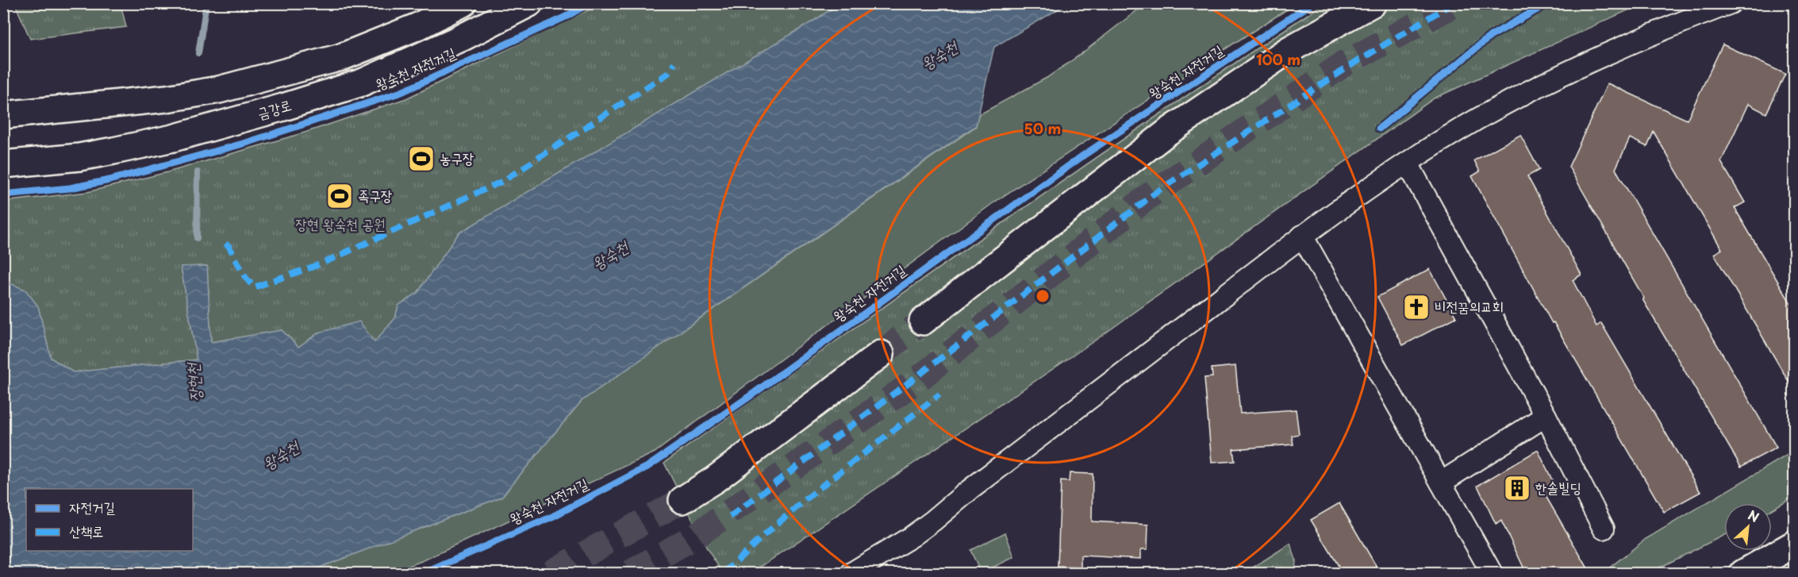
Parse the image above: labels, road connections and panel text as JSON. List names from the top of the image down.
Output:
{
  "streets": {
    "main road": ["금강로"],
    "cycle path": ["왕숙천 자전거길"]
  },
  "water": ["왕숙천", "장현천"],
  "parks": ["장현 왕숙천 공원"],
  "places": {
    "sports": ["농구장", "족구장"],
    "church": ["비전꿈의교회"],
    "building": ["한솔빌딩"]
  },
  "legend": ["자전거길", "산책로"],
  "north": "top right",
  "rings": ["100 m", "50 m"]
}
